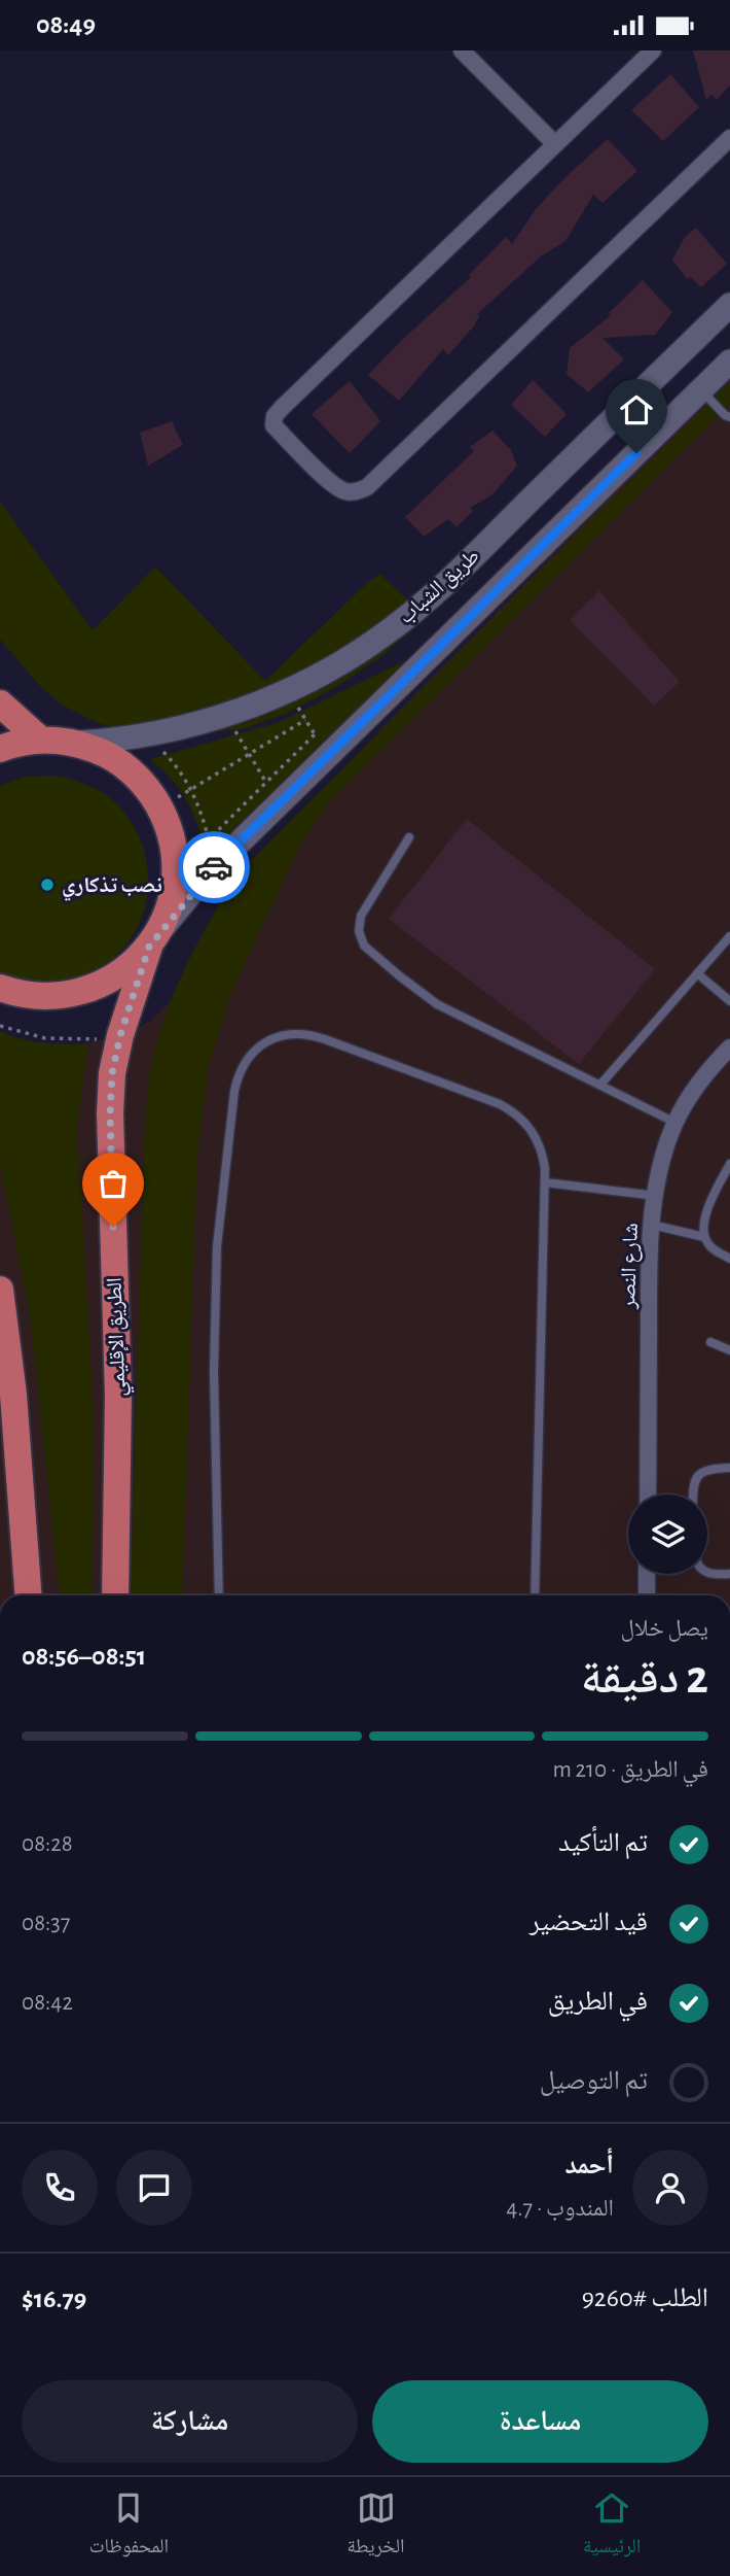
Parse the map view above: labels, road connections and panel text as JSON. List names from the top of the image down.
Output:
{
  "streets": {
    "highway": ["الطريق الإقليمي"],
    "main road": ["طريق الشباب"],
    "street": ["شارع النصر"]
  },
  "crossings": [
    ["طريق الشباب", "الطريق الإقليمي"]
  ],
  "places": ["نصب تذكاري"],
  "page": {
    "status": "08:49",
    "heading": ["2 دقيقة", "يصل خلال", "08:51–08:56"],
    "panel": [
      "أحمد",
      "المندوب · 4.7",
      "الطلب #9260",
      "$16.79"
    ],
    "bar": "في الطريق · 210 m",
    "list": [
      ["تم التأكيد", "08:28"],
      ["قيد التحضير", "08:37"],
      ["في الطريق", "08:42"],
      "تم التوصيل"
    ],
    "buttons": ["مساعدة", "مشاركة"],
    "tabs": ["الرئيسية", "الخريطة", "المحفوظات"]
  }
}
